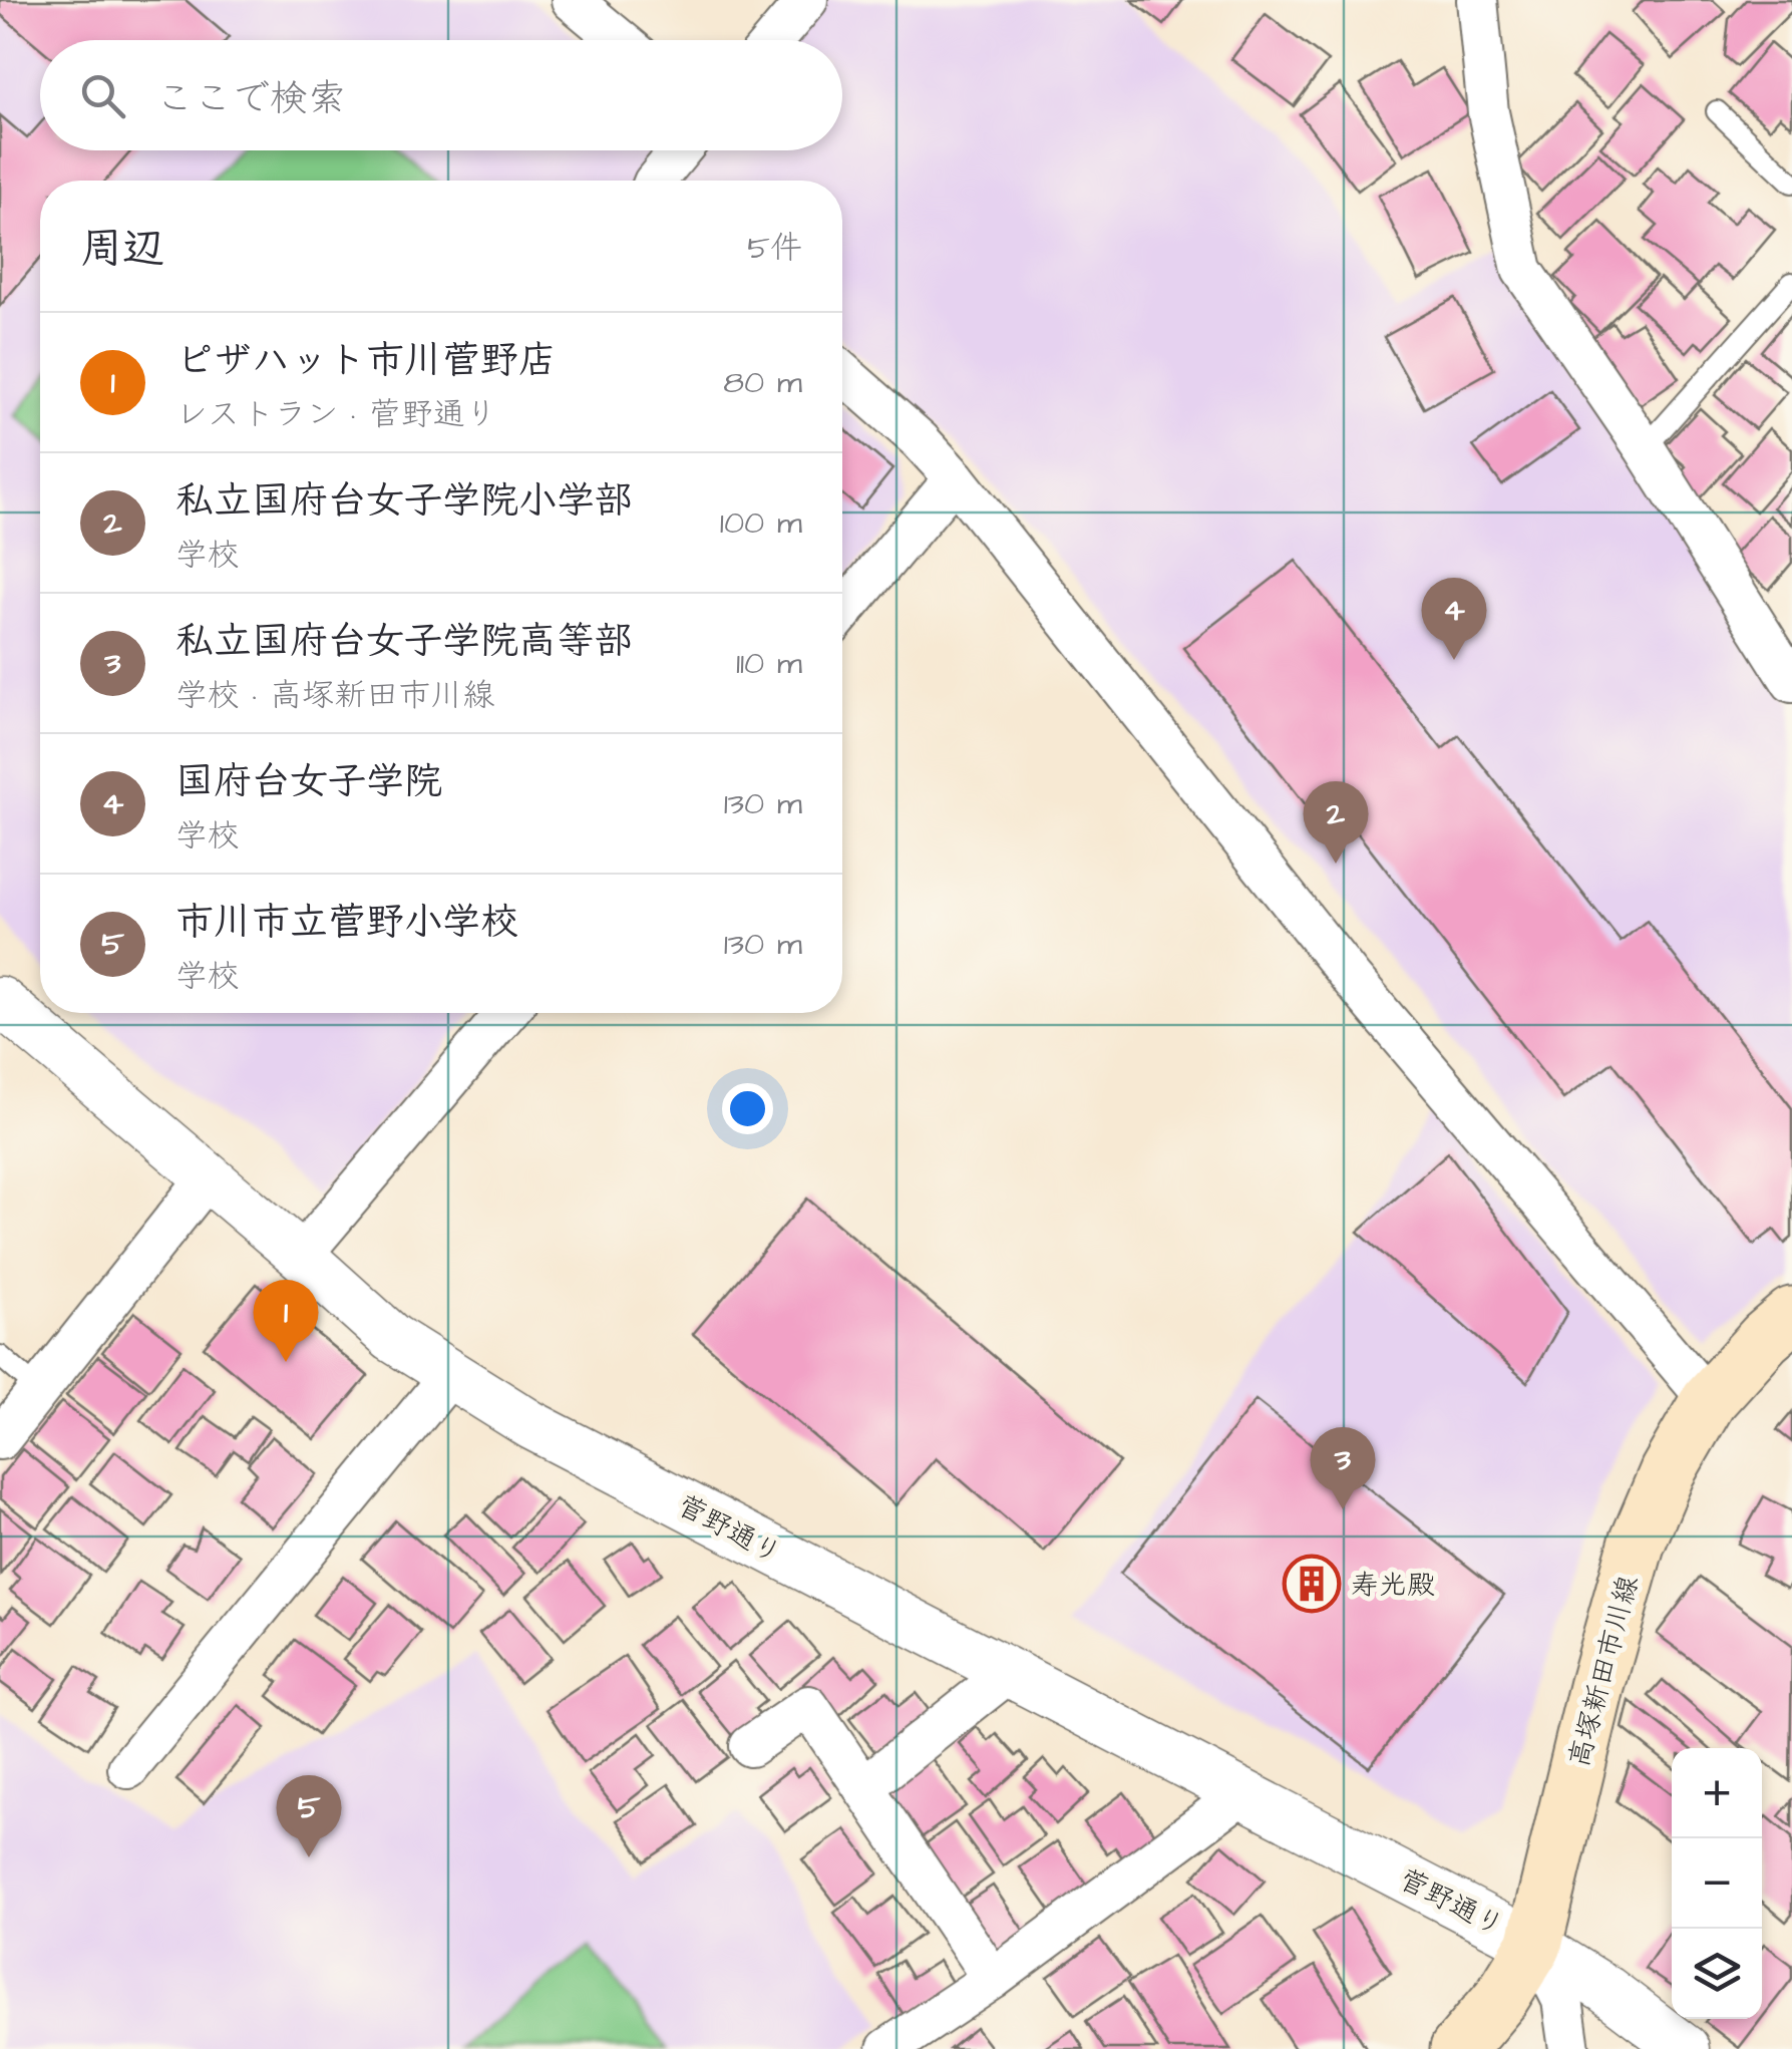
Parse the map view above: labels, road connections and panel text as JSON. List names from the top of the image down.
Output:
{
  "streets": {
    "main road": ["高塚新田市川線"],
    "street": ["菅野通り"]
  },
  "crossings": [
    ["菅野通り", "高塚新田市川線"]
  ],
  "places": {
    "building": ["寿光殿"]
  },
  "page": {
    "search": "ここで検索",
    "heading": ["周辺", "5件"],
    "list": [
      {
        "mark": "1",
        "name": "ピザハット市川菅野店",
        "note": "レストラン · 菅野通り",
        "value": "80 m"
      },
      {
        "mark": "2",
        "name": "私立国府台女子学院小学部",
        "note": "学校",
        "value": "100 m"
      },
      {
        "mark": "3",
        "name": "私立国府台女子学院高等部",
        "note": "学校 · 高塚新田市川線",
        "value": "110 m"
      },
      {
        "mark": "4",
        "name": "国府台女子学院",
        "note": "学校",
        "value": "130 m"
      },
      {
        "mark": "5",
        "name": "市川市立菅野小学校",
        "note": "学校",
        "value": "130 m"
      }
    ],
    "pins": [
      "4",
      "2",
      "1",
      "3",
      "5"
    ],
    "map_buttons": ["+", "−"]
  }
}
